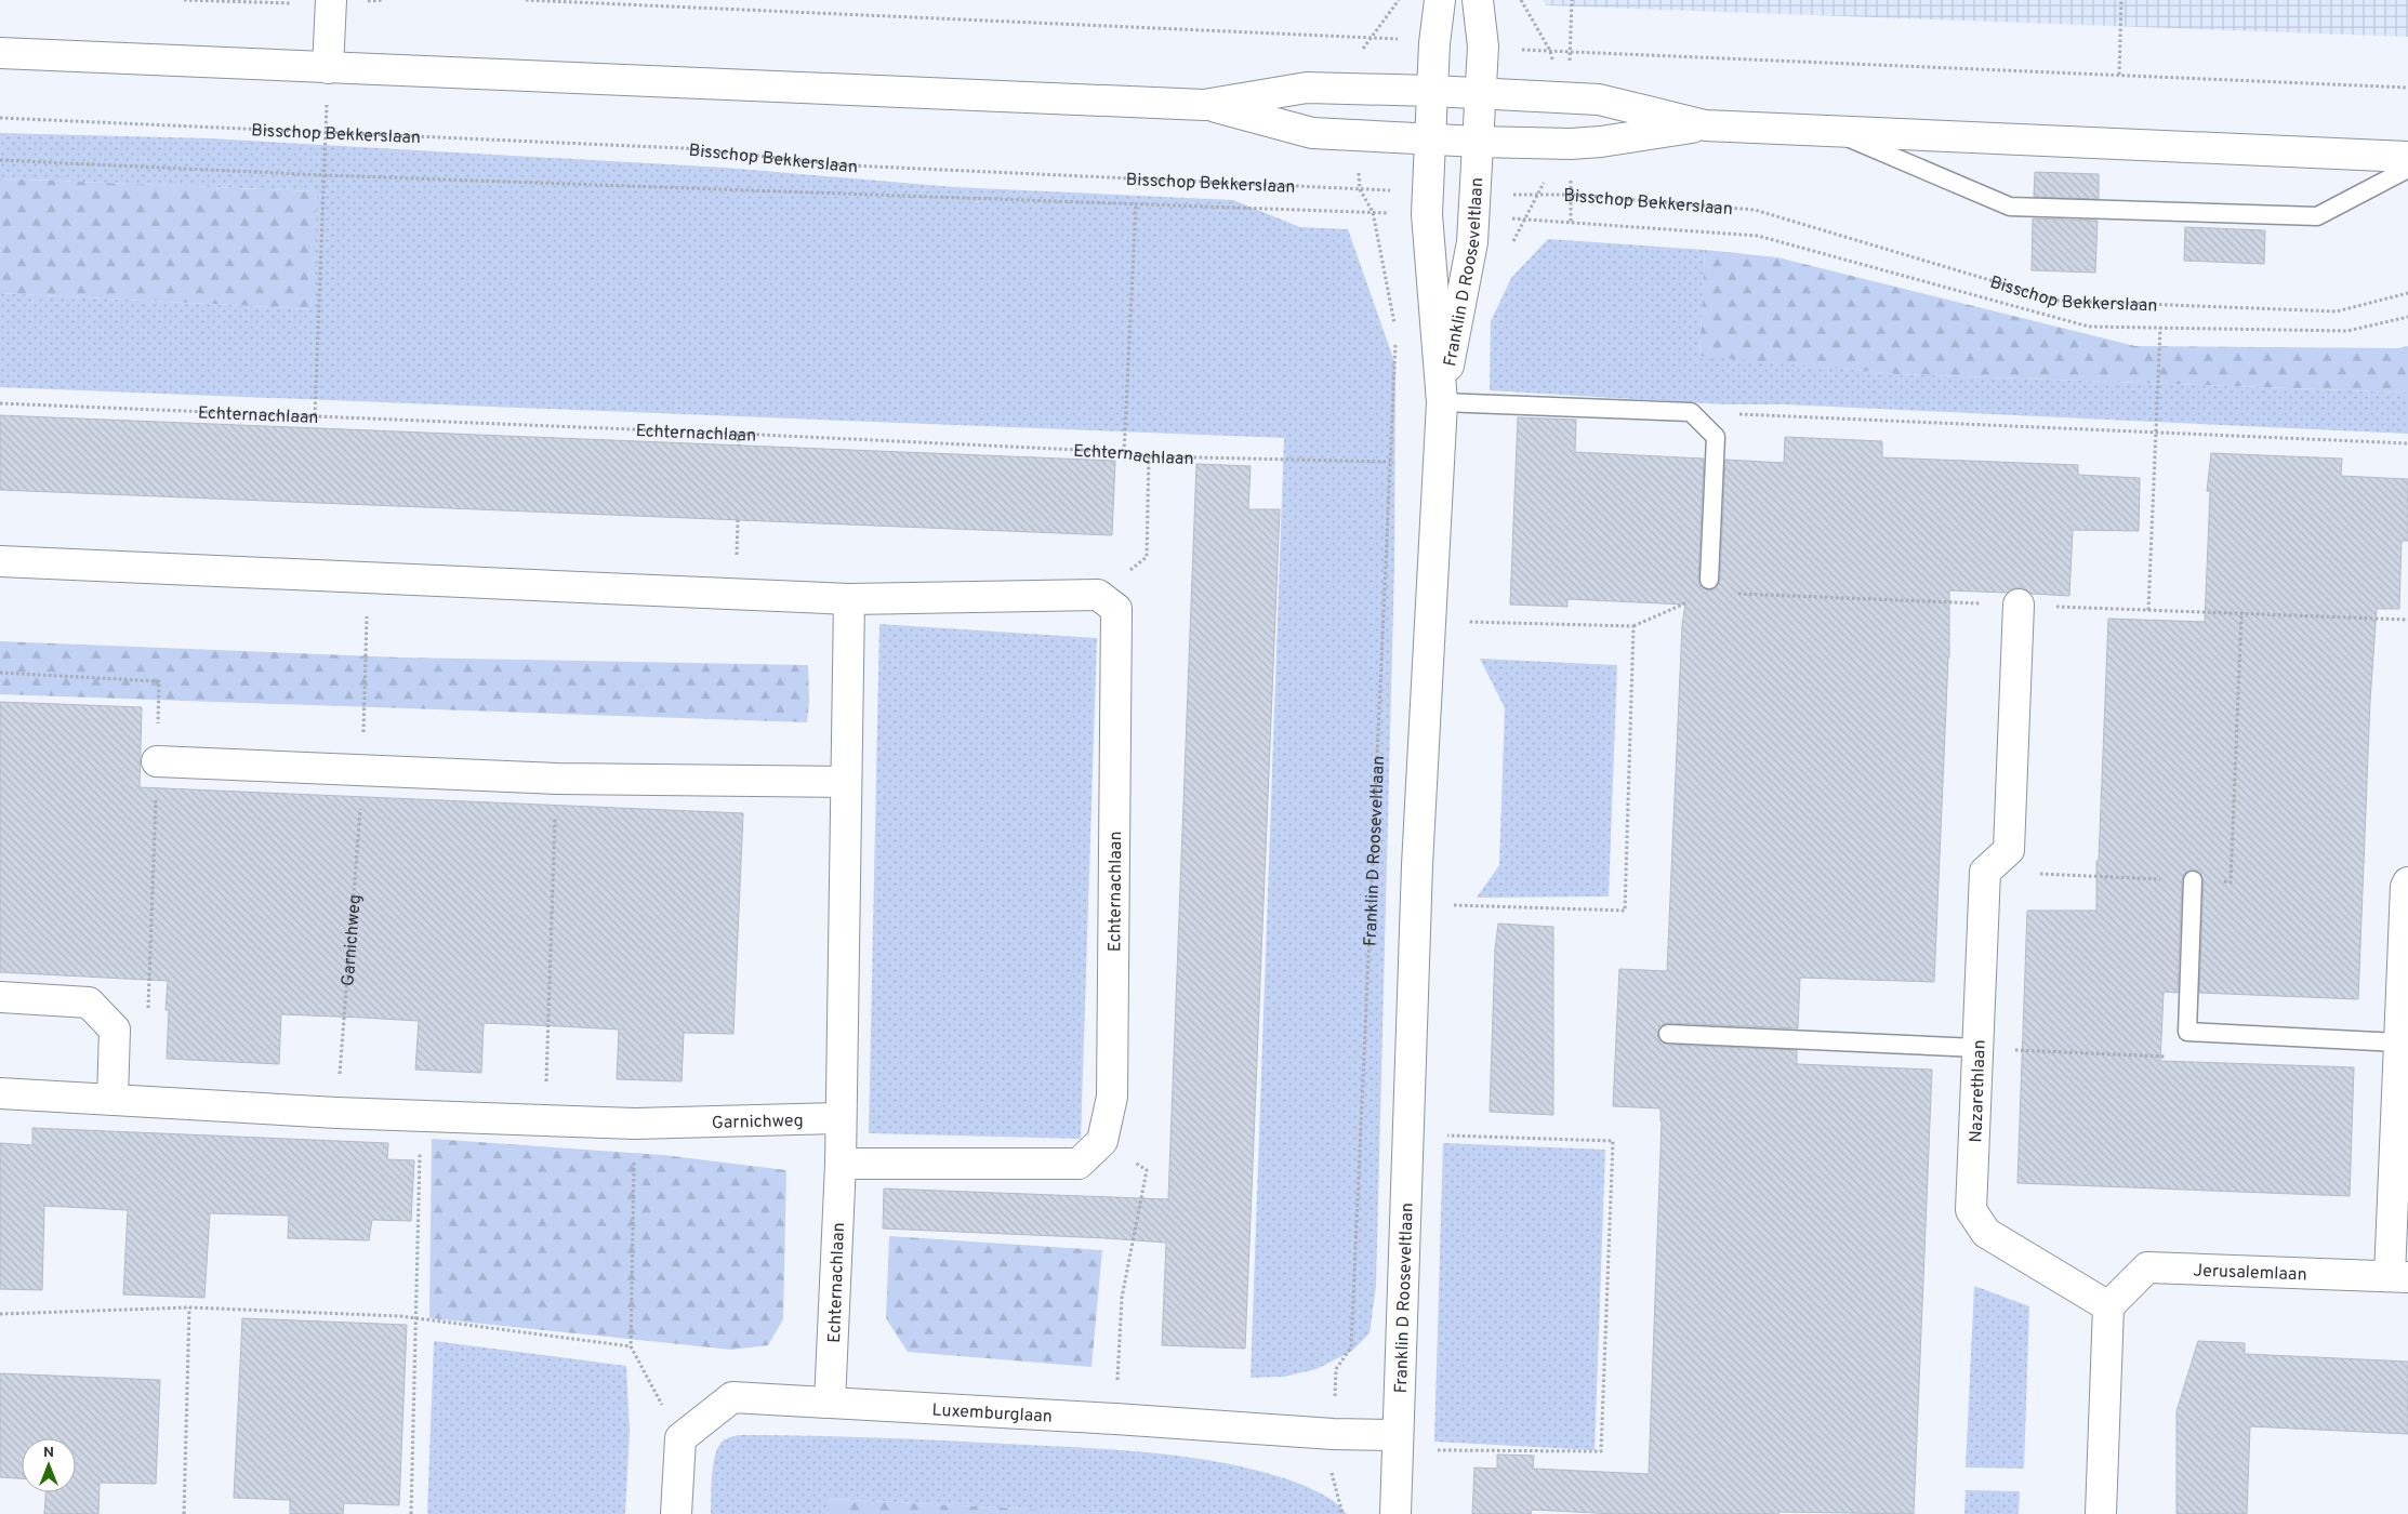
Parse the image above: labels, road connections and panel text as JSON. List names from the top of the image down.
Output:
{
  "streets": {
    "street": [
      "Franklin D Rooseveltlaan",
      "Echternachlaan",
      "Garnichweg",
      "Nazarethlaan",
      "Jerusalemlaan",
      "Luxemburglaan"
    ],
    "path": ["Bisschop Bekkerslaan"]
  },
  "crossings": [
    ["Bisschop Bekkerslaan", "Franklin D Rooseveltlaan"],
    ["Franklin D Rooseveltlaan", "Echternachlaan"],
    ["Franklin D Rooseveltlaan", "Luxemburglaan"],
    ["Echternachlaan", "Garnichweg"],
    ["Echternachlaan", "Luxemburglaan"],
    ["Nazarethlaan", "Jerusalemlaan"]
  ],
  "north": "top"
}
